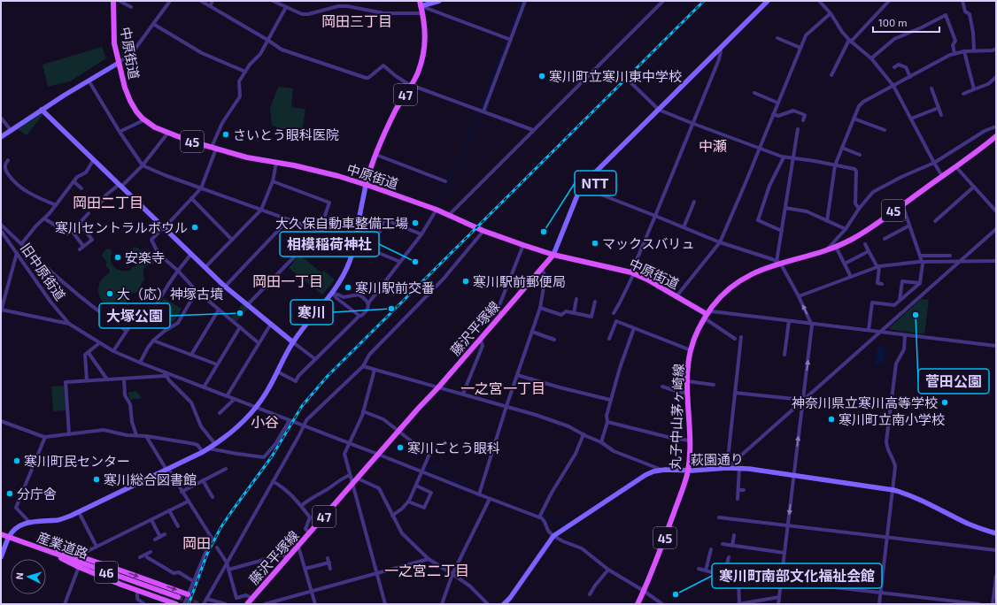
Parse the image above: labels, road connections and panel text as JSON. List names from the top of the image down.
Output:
{
  "streets": {
    "main road": [
      "中原街道",
      "47",
      "45",
      "藤沢平塚線",
      "丸子中山茅ヶ崎線",
      "産業道路",
      "46"
    ],
    "street": ["旧中原街道", "萩園通り"]
  },
  "crossings": [
    ["中原街道", "47"],
    ["中原街道", "藤沢平塚線"],
    ["中原街道", "丸子中山茅ヶ崎線"],
    ["丸子中山茅ヶ崎線", "萩園通り"]
  ],
  "districts": [
    "岡田三丁目",
    "中瀬",
    "岡田二丁目",
    "岡田一丁目",
    "一之宮一丁目",
    "小谷",
    "岡田",
    "一之宮二丁目"
  ],
  "places": [
    "寒川町立寒川東中学校",
    "さいとう眼科医院",
    "大久保自動車整備工場",
    "寒川セントラルボウル",
    "NTT",
    "マックスバリュ",
    "安楽寺",
    "相模稲荷神社",
    "寒川駅前郵便局",
    "寒川駅前交番",
    "大（応）神塚古墳",
    "寒川",
    "大塚公園",
    "菅田公園",
    "神奈川県立寒川高等学校",
    "寒川町立南小学校",
    "寒川ごとう眼科",
    "寒川町民センター",
    "寒川総合図書館",
    "分庁舎",
    "寒川町南部文化福祉会館"
  ],
  "scale_bar": "100 m",
  "north": "left"
}
